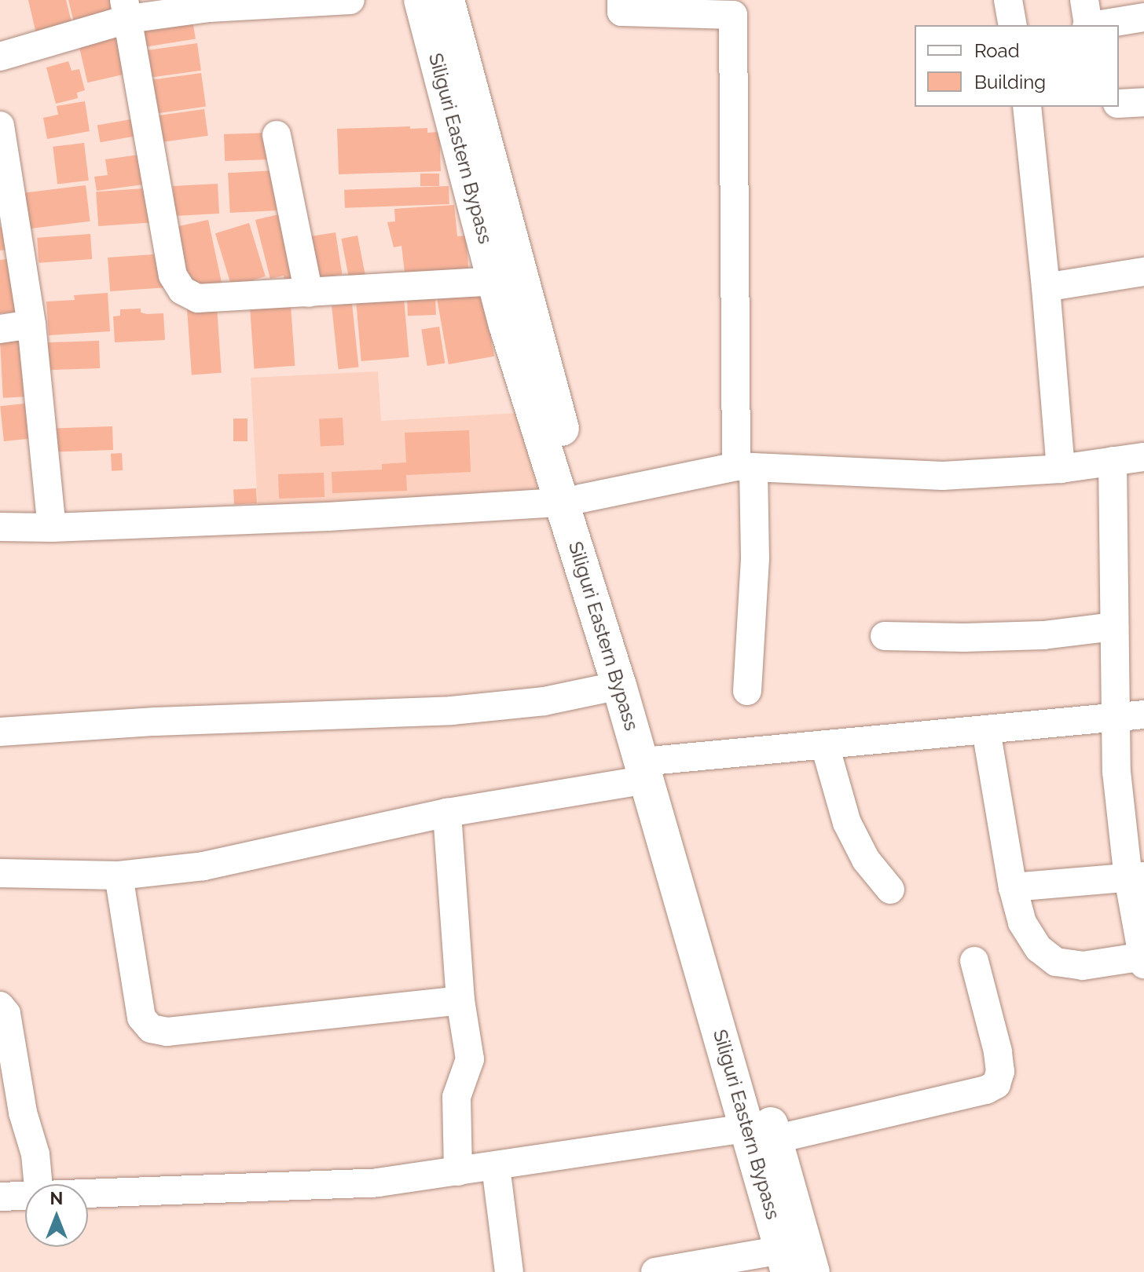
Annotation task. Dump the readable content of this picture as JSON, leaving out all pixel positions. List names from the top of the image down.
{
  "streets": {
    "main road": ["Siliguri Eastern Bypass"]
  },
  "legend": ["Road", "Building"],
  "north": "top"
}
